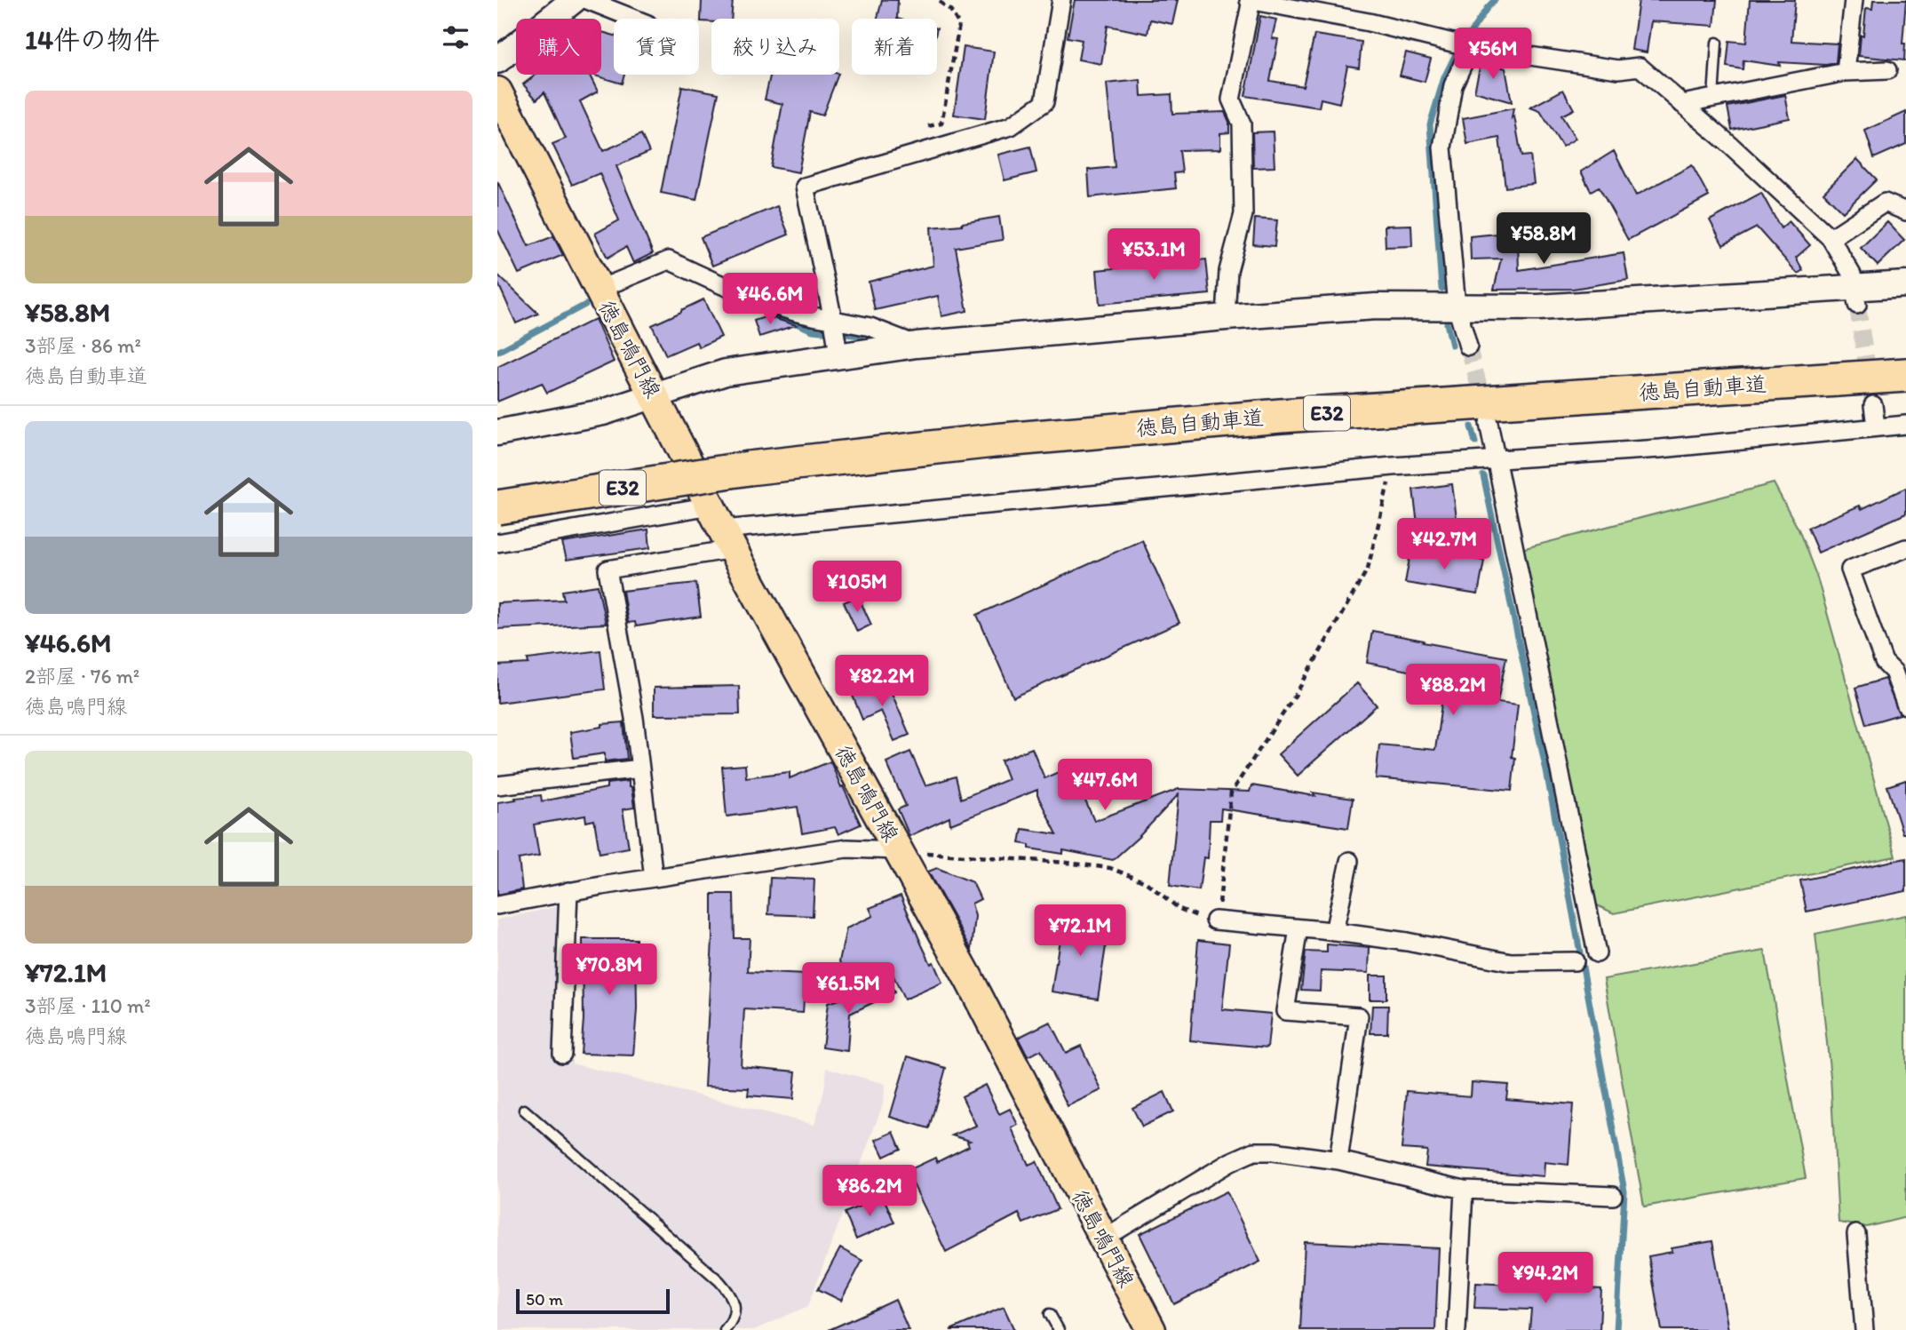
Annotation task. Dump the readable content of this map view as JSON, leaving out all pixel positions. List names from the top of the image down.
{
  "streets": {
    "highway": ["徳島自動車道", "E32"],
    "main road": ["徳島鳴門線"]
  },
  "scale_bar": "50 m",
  "page": {
    "heading": "14件の物件",
    "chip": [
      "購入",
      "賃貸",
      "絞り込み",
      "新着"
    ],
    "price": [
      "¥56M",
      "¥58.8M",
      "¥53.1M",
      "¥46.6M",
      "¥42.7M",
      "¥105M",
      "¥82.2M",
      "¥88.2M",
      "¥47.6M",
      "¥72.1M",
      "¥70.8M",
      "¥61.5M",
      "¥86.2M",
      "¥94.2M"
    ],
    "list": [
      {
        "name": "¥58.8M",
        "note": "3部屋 · 86 m² · 徳島自動車道"
      },
      {
        "name": "¥46.6M",
        "note": "2部屋 · 76 m² · 徳島鳴門線"
      },
      {
        "name": "¥72.1M",
        "note": "3部屋 · 110 m² · 徳島鳴門線"
      }
    ],
    "scale": "50 m"
  }
}
